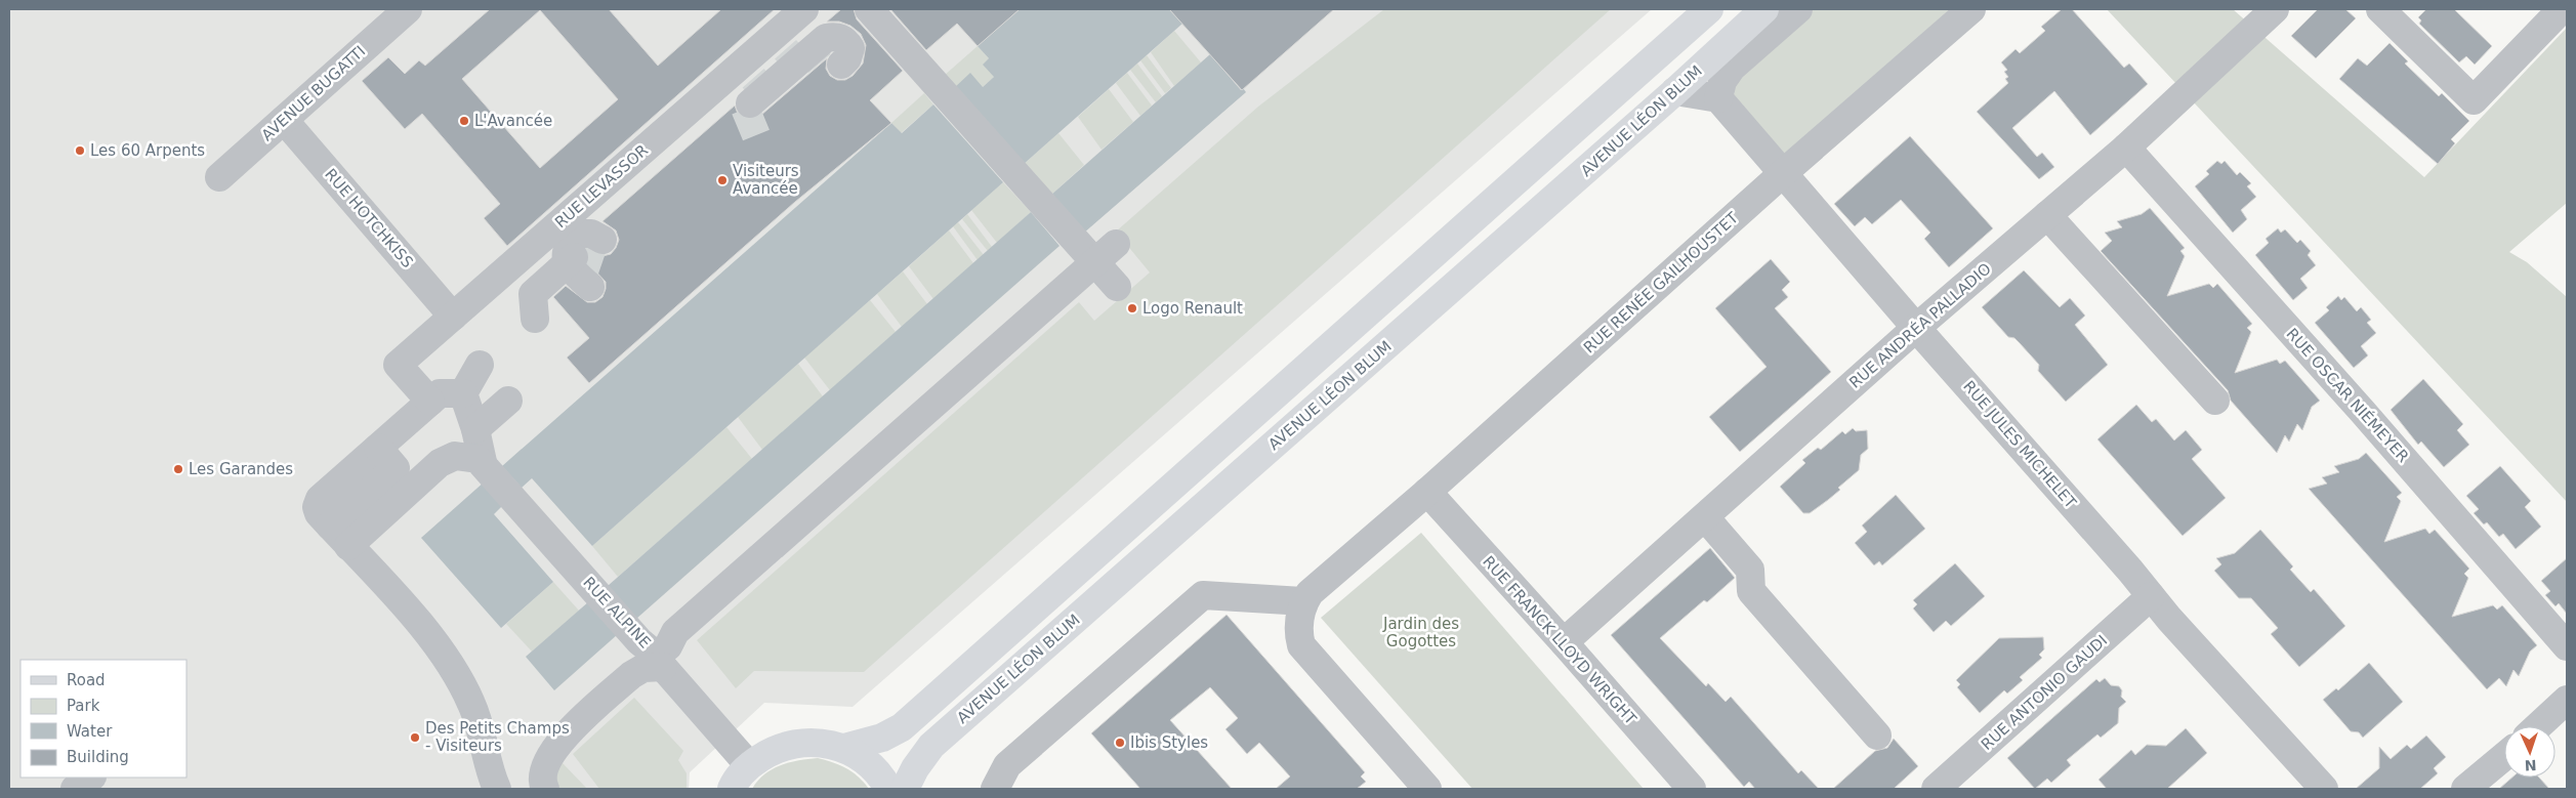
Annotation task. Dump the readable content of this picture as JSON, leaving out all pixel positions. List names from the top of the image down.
{
  "streets": {
    "main road": ["AVENUE LÉON BLUM"],
    "street": [
      "AVENUE BUGATTI",
      "RUE LEVASSOR",
      "RUE HOTCHKISS",
      "RUE RENÉE GAILHOUSTET",
      "RUE ANDRÉA PALLADIO",
      "RUE OSCAR NIÉMEYER",
      "RUE JULES MICHELET",
      "RUE ALPINE",
      "RUE FRANCK LLOYD WRIGHT",
      "RUE ANTONIO GAUDI"
    ]
  },
  "crossings": [
    ["AVENUE BUGATTI", "RUE HOTCHKISS"],
    ["RUE LEVASSOR", "RUE HOTCHKISS"],
    ["RUE RENÉE GAILHOUSTET", "RUE JULES MICHELET"],
    ["RUE RENÉE GAILHOUSTET", "RUE FRANCK LLOYD WRIGHT"],
    ["RUE ANDRÉA PALLADIO", "RUE OSCAR NIÉMEYER"],
    ["RUE ANDRÉA PALLADIO", "RUE JULES MICHELET"],
    ["RUE ANDRÉA PALLADIO", "RUE FRANCK LLOYD WRIGHT"],
    ["RUE JULES MICHELET", "RUE ANTONIO GAUDI"]
  ],
  "parks": ["Jardin des Gogottes"],
  "places": [
    "L'Avancée",
    "Les 60 Arpents",
    "Visiteurs Avancée",
    "Logo Renault",
    "Les Garandes",
    "Des Petits Champs - Visiteurs",
    "Ibis Styles"
  ],
  "legend": [
    "Road",
    "Park",
    "Water",
    "Building"
  ],
  "north": "bottom"
}
